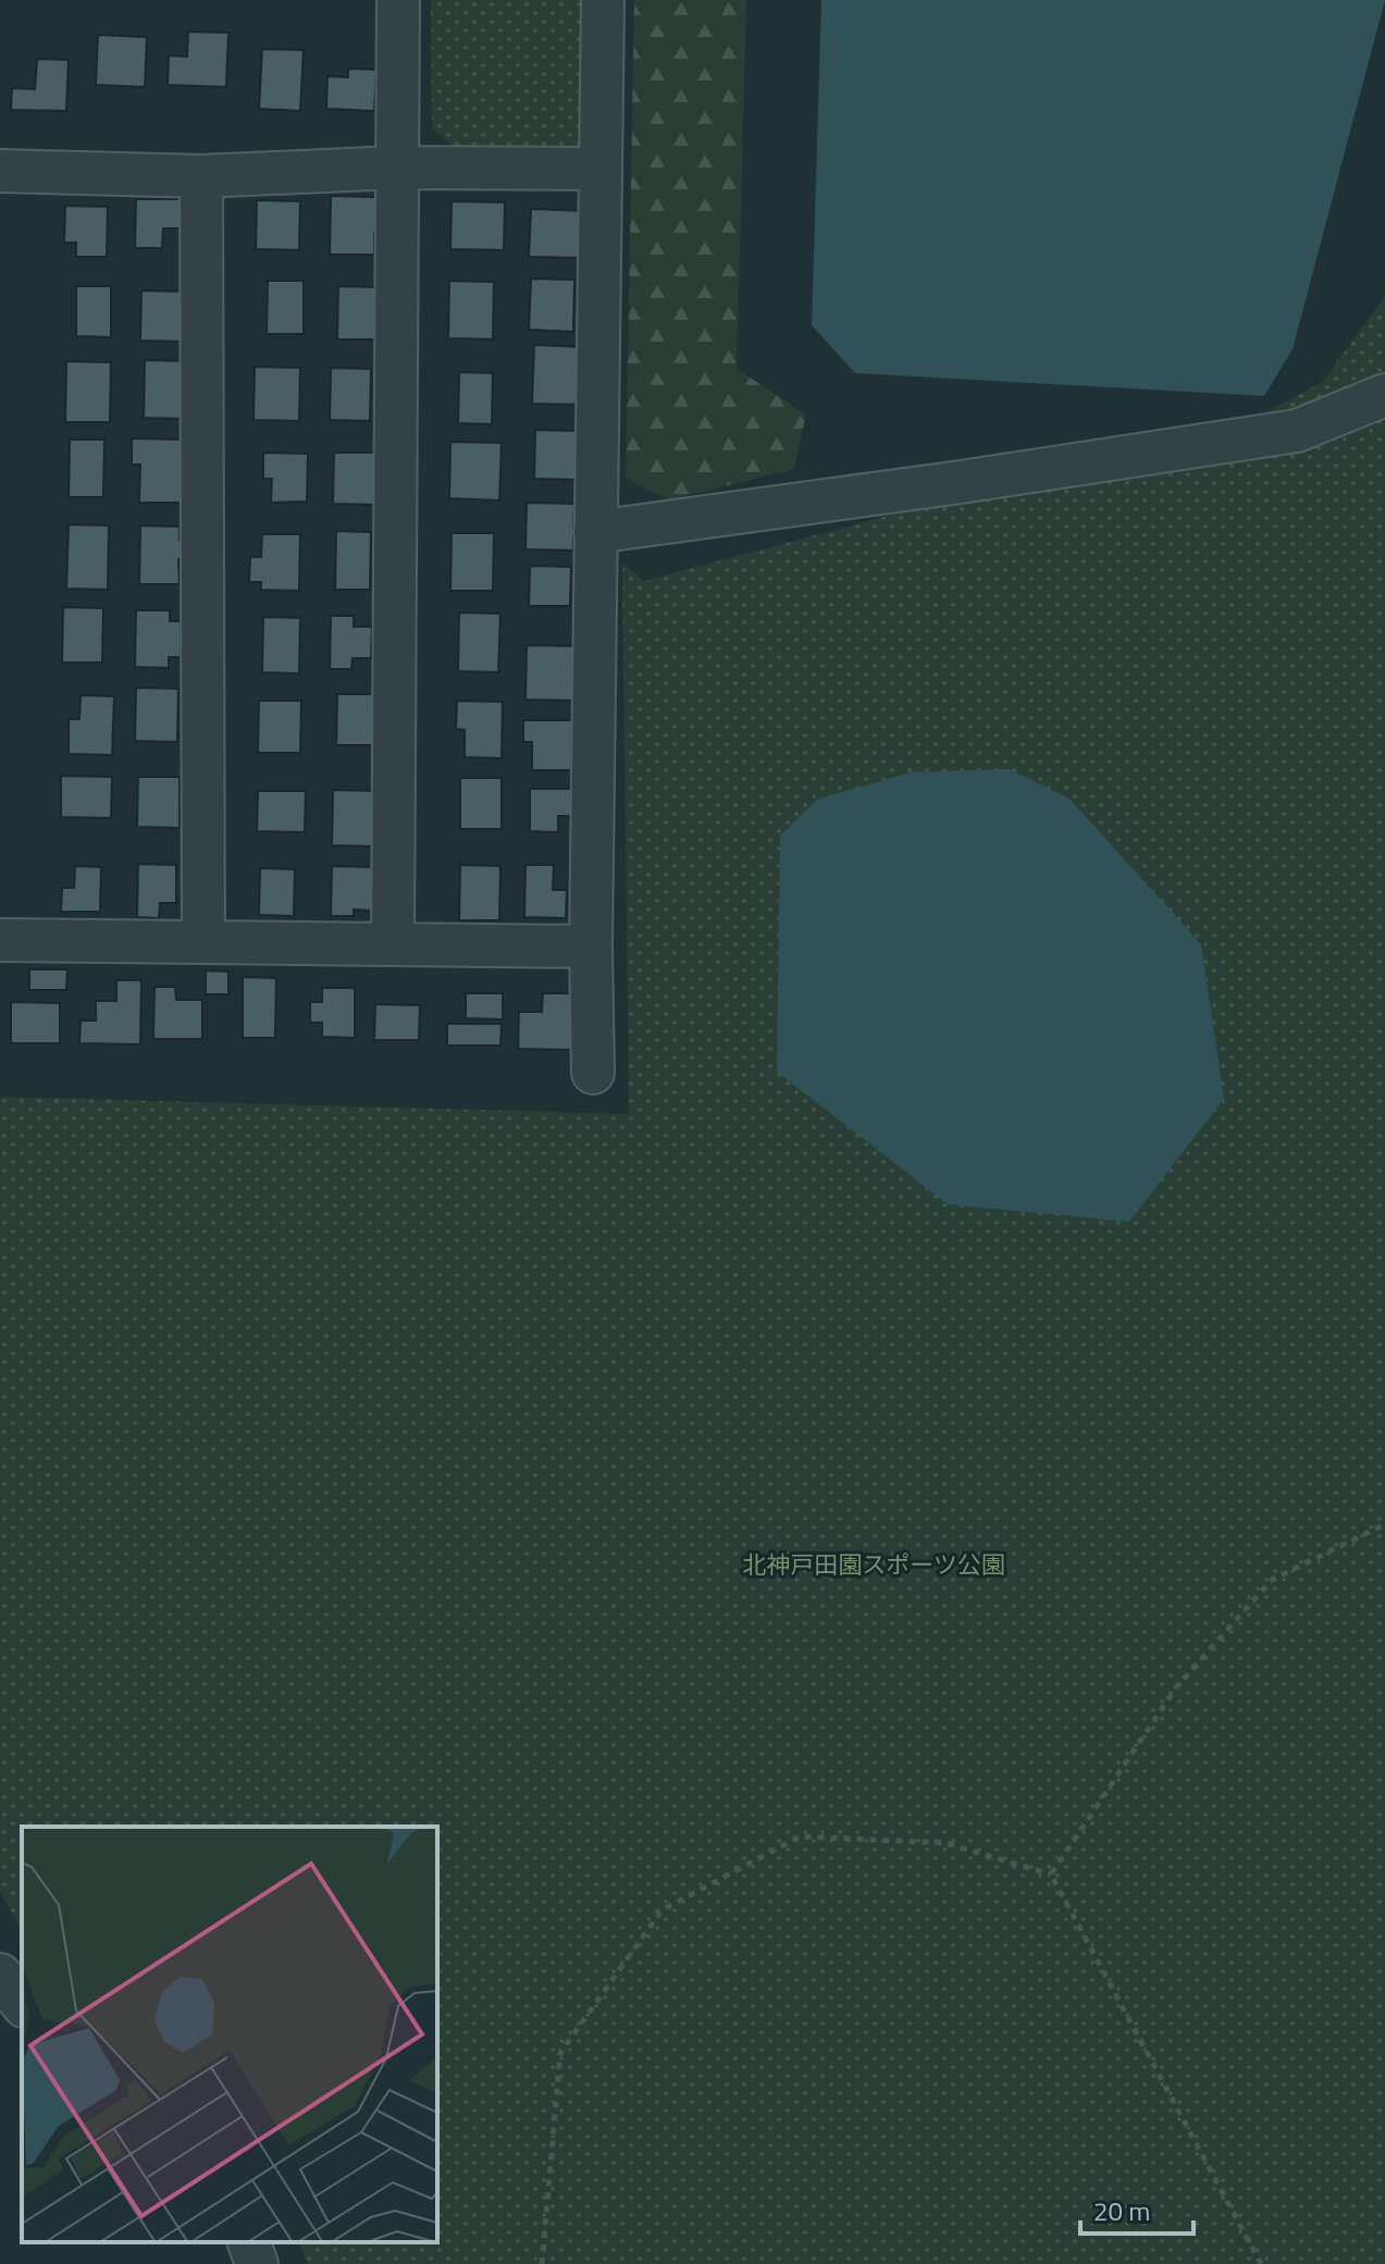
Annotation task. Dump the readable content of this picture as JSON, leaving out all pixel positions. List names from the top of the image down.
{
  "parks": ["北神戸田園スポーツ公園"],
  "scale_bar": "20 m"
}
